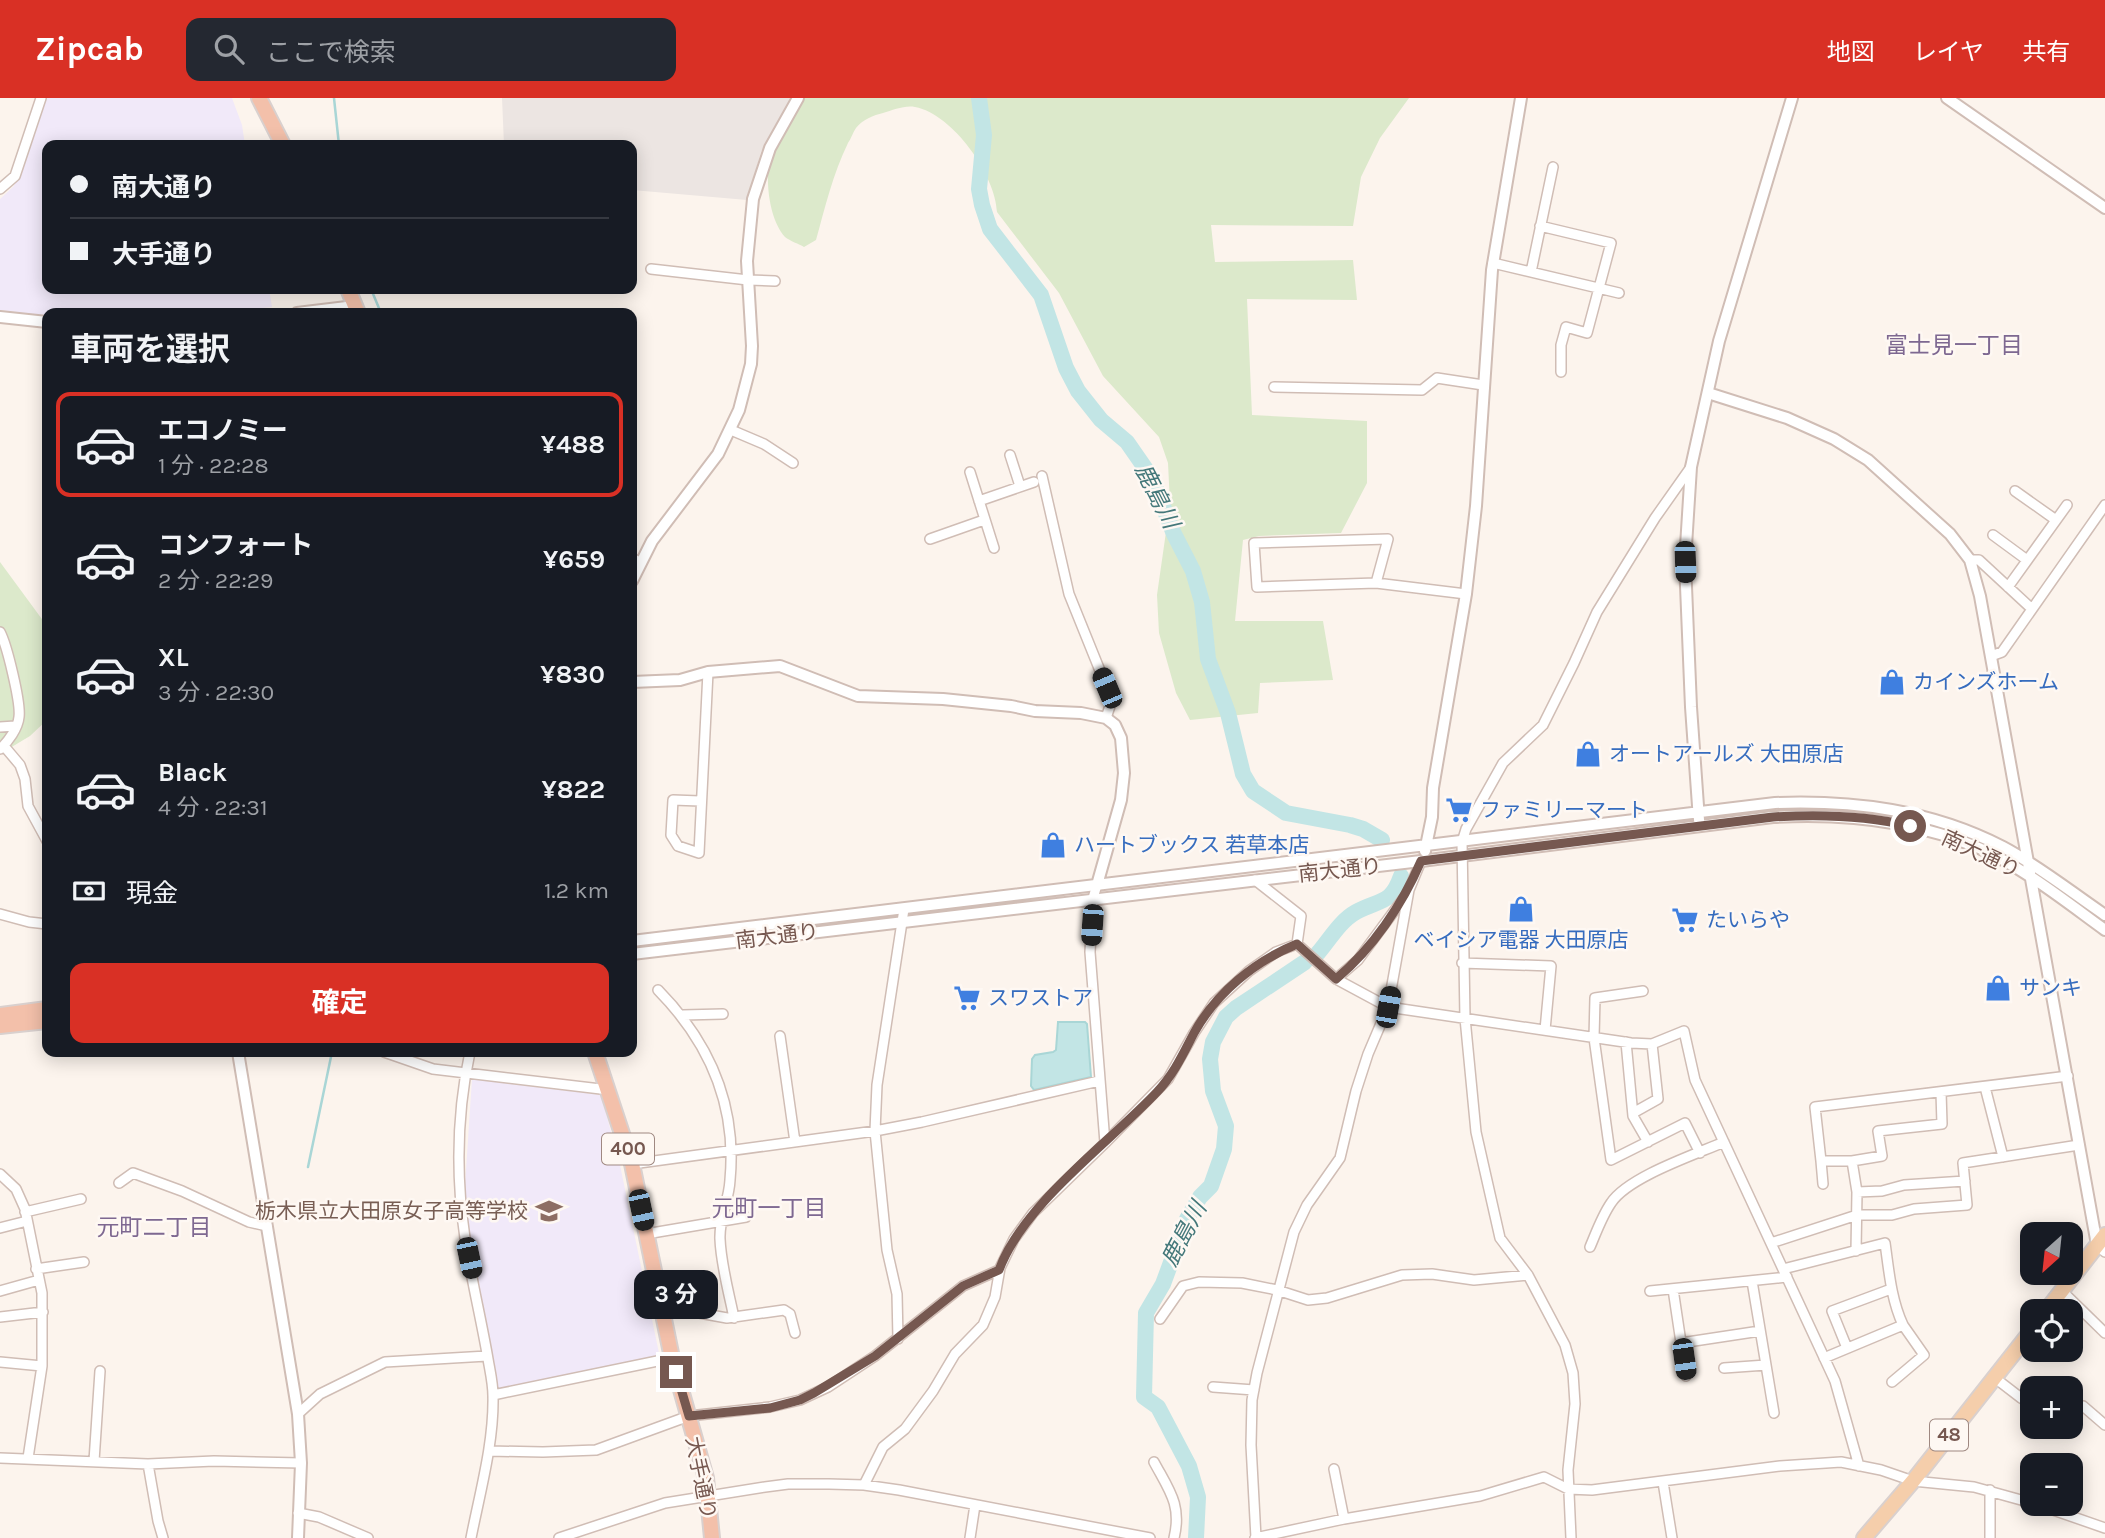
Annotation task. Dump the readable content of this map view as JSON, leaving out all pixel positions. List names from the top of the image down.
{
  "streets": {
    "highway": ["400", "大手通り"],
    "main road": ["48"],
    "street": ["南大通り"]
  },
  "districts": ["富士見一丁目", "元町一丁目", "元町二丁目"],
  "water": ["鹿島川"],
  "places": {
    "shop": [
      "カインズホーム",
      "オートアールズ 大田原店",
      "ハートブックス 若草本店",
      "ベイシア電器 大田原店",
      "サンキ"
    ],
    "supermarket": ["ファミリーマート", "たいらや", "スワストア"],
    "school or university": ["栃木県立大田原女子高等学校"]
  },
  "north": "bottom left",
  "page": {
    "header": "Zipcab",
    "search": "ここで検索",
    "nav": ["地図", "レイヤ", "共有"],
    "banner": ["南大通り", "大手通り"],
    "heading": "車両を選択",
    "list": [
      {
        "name": "エコノミー",
        "note": "1 分 · 22:28",
        "value": "¥488"
      },
      {
        "name": "コンフォート",
        "note": "2 分 · 22:29",
        "value": "¥659"
      },
      {
        "name": "XL",
        "note": "3 分 · 22:30",
        "value": "¥830"
      },
      {
        "name": "Black",
        "note": "4 分 · 22:31",
        "value": "¥822"
      }
    ],
    "pay": ["現金", "1.2 km"],
    "buttons": "確定",
    "map_buttons": ["+", "−"],
    "bubble": "3 分"
  }
}
